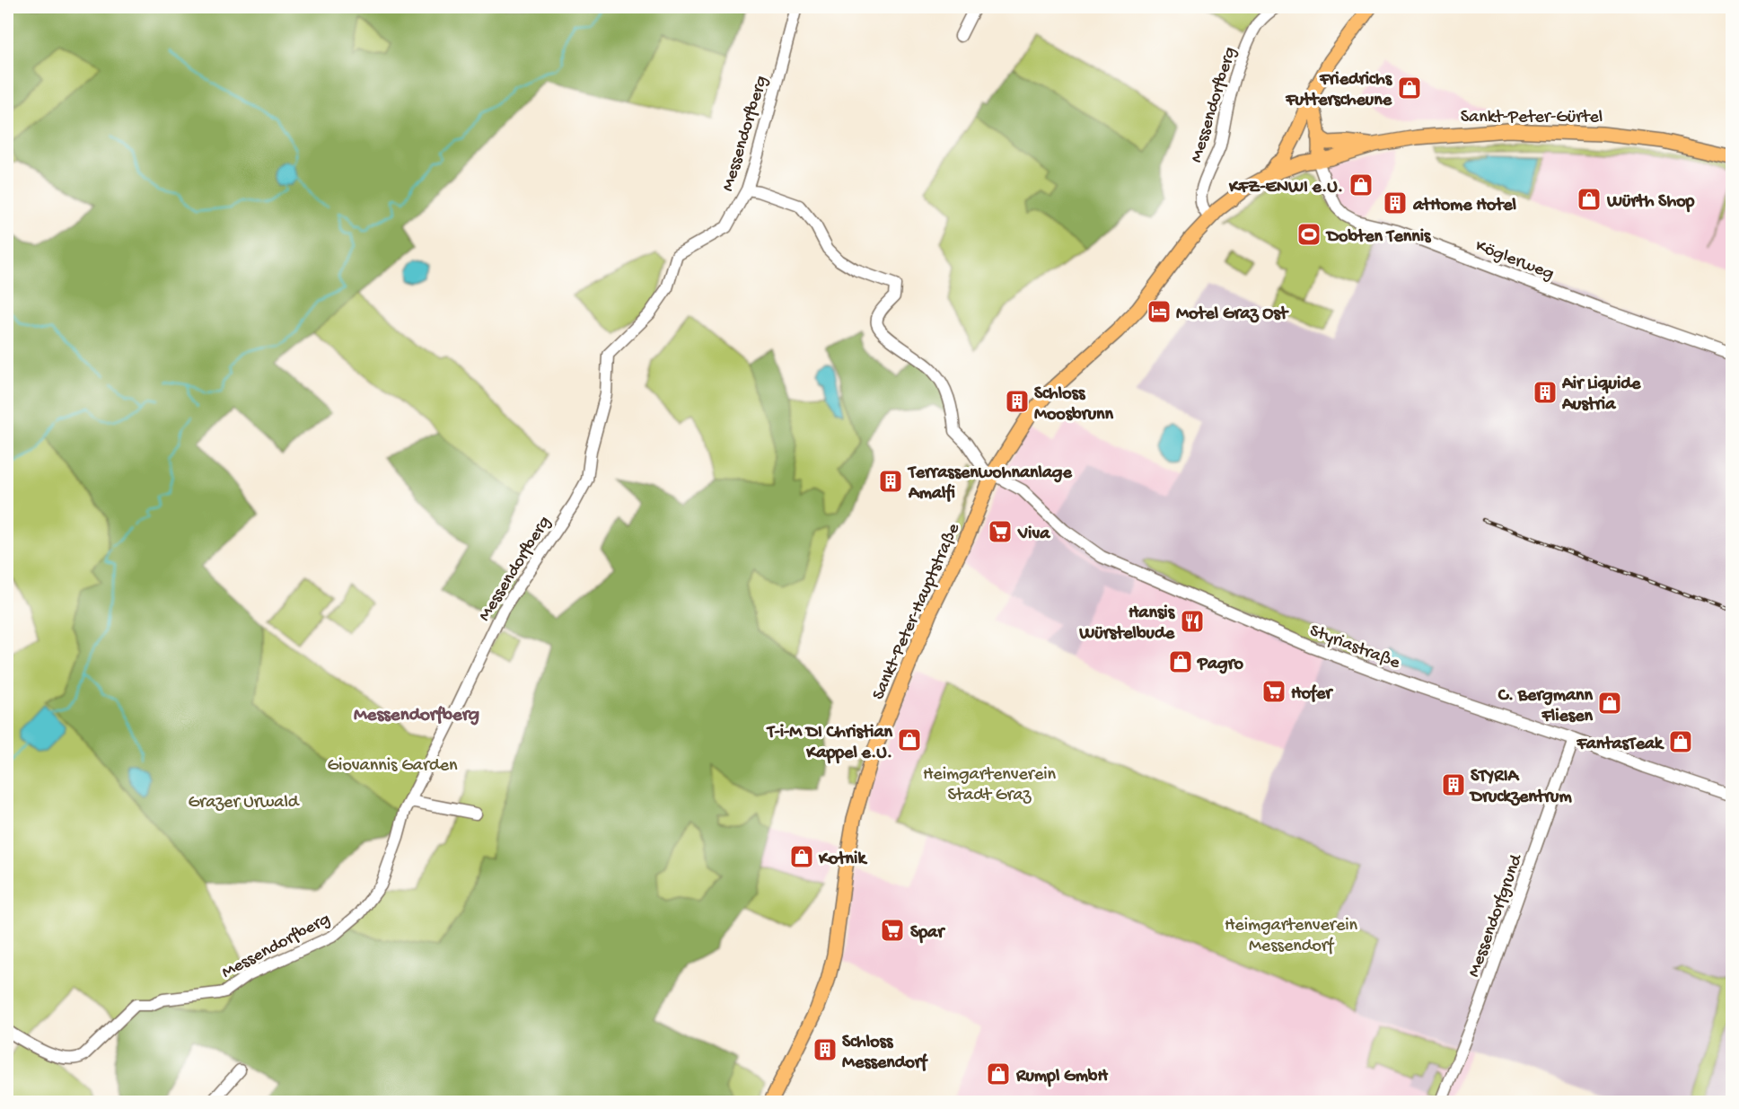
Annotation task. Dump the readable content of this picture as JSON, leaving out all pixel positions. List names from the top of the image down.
{
  "streets": {
    "main road": ["Sankt-Peter-Gürtel", "Sankt-Peter-Hauptstraße"],
    "street": [
      "Messendorfberg",
      "Köglerweg",
      "Styriastraße",
      "Messendorfgrund"
    ]
  },
  "crossings": [
    ["Messendorfberg", "Sankt-Peter-Hauptstraße"],
    ["Messendorfberg", "Styriastraße"],
    ["Sankt-Peter-Gürtel", "Köglerweg"],
    ["Sankt-Peter-Gürtel", "Sankt-Peter-Hauptstraße"],
    ["Sankt-Peter-Hauptstraße", "Styriastraße"],
    ["Styriastraße", "Messendorfgrund"]
  ],
  "districts": ["Messendorfberg"],
  "parks": [
    "Giovannis Garden",
    "Heimgartenverein Stadt Graz",
    "Grazer Urwald",
    "Heimgartenverein Messendorf"
  ],
  "places": {
    "shop": [
      "Friedrichs Futterscheune",
      "KFZ-ENWI e.U.",
      "Würth Shop",
      "Pagro",
      "C. Bergmann Fliesen",
      "T-i-M DI Christian Kappel e.U.",
      "FantasTeak",
      "Kotnik",
      "Rumpl GmbH"
    ],
    "building": [
      "atHome Hotel",
      "Air Liquide Austria",
      "Schloss Moosbrunn",
      "Terrassenwohnanlage Amalfi",
      "STYRIA Druckzentrum",
      "Schloss Messendorf"
    ],
    "sports": ["Dobten Tennis"],
    "hotel": ["Motel Graz Ost"],
    "supermarket": ["Viva", "Hofer", "Spar"],
    "restaurant": ["Hansis Würstelbude"]
  }
}
